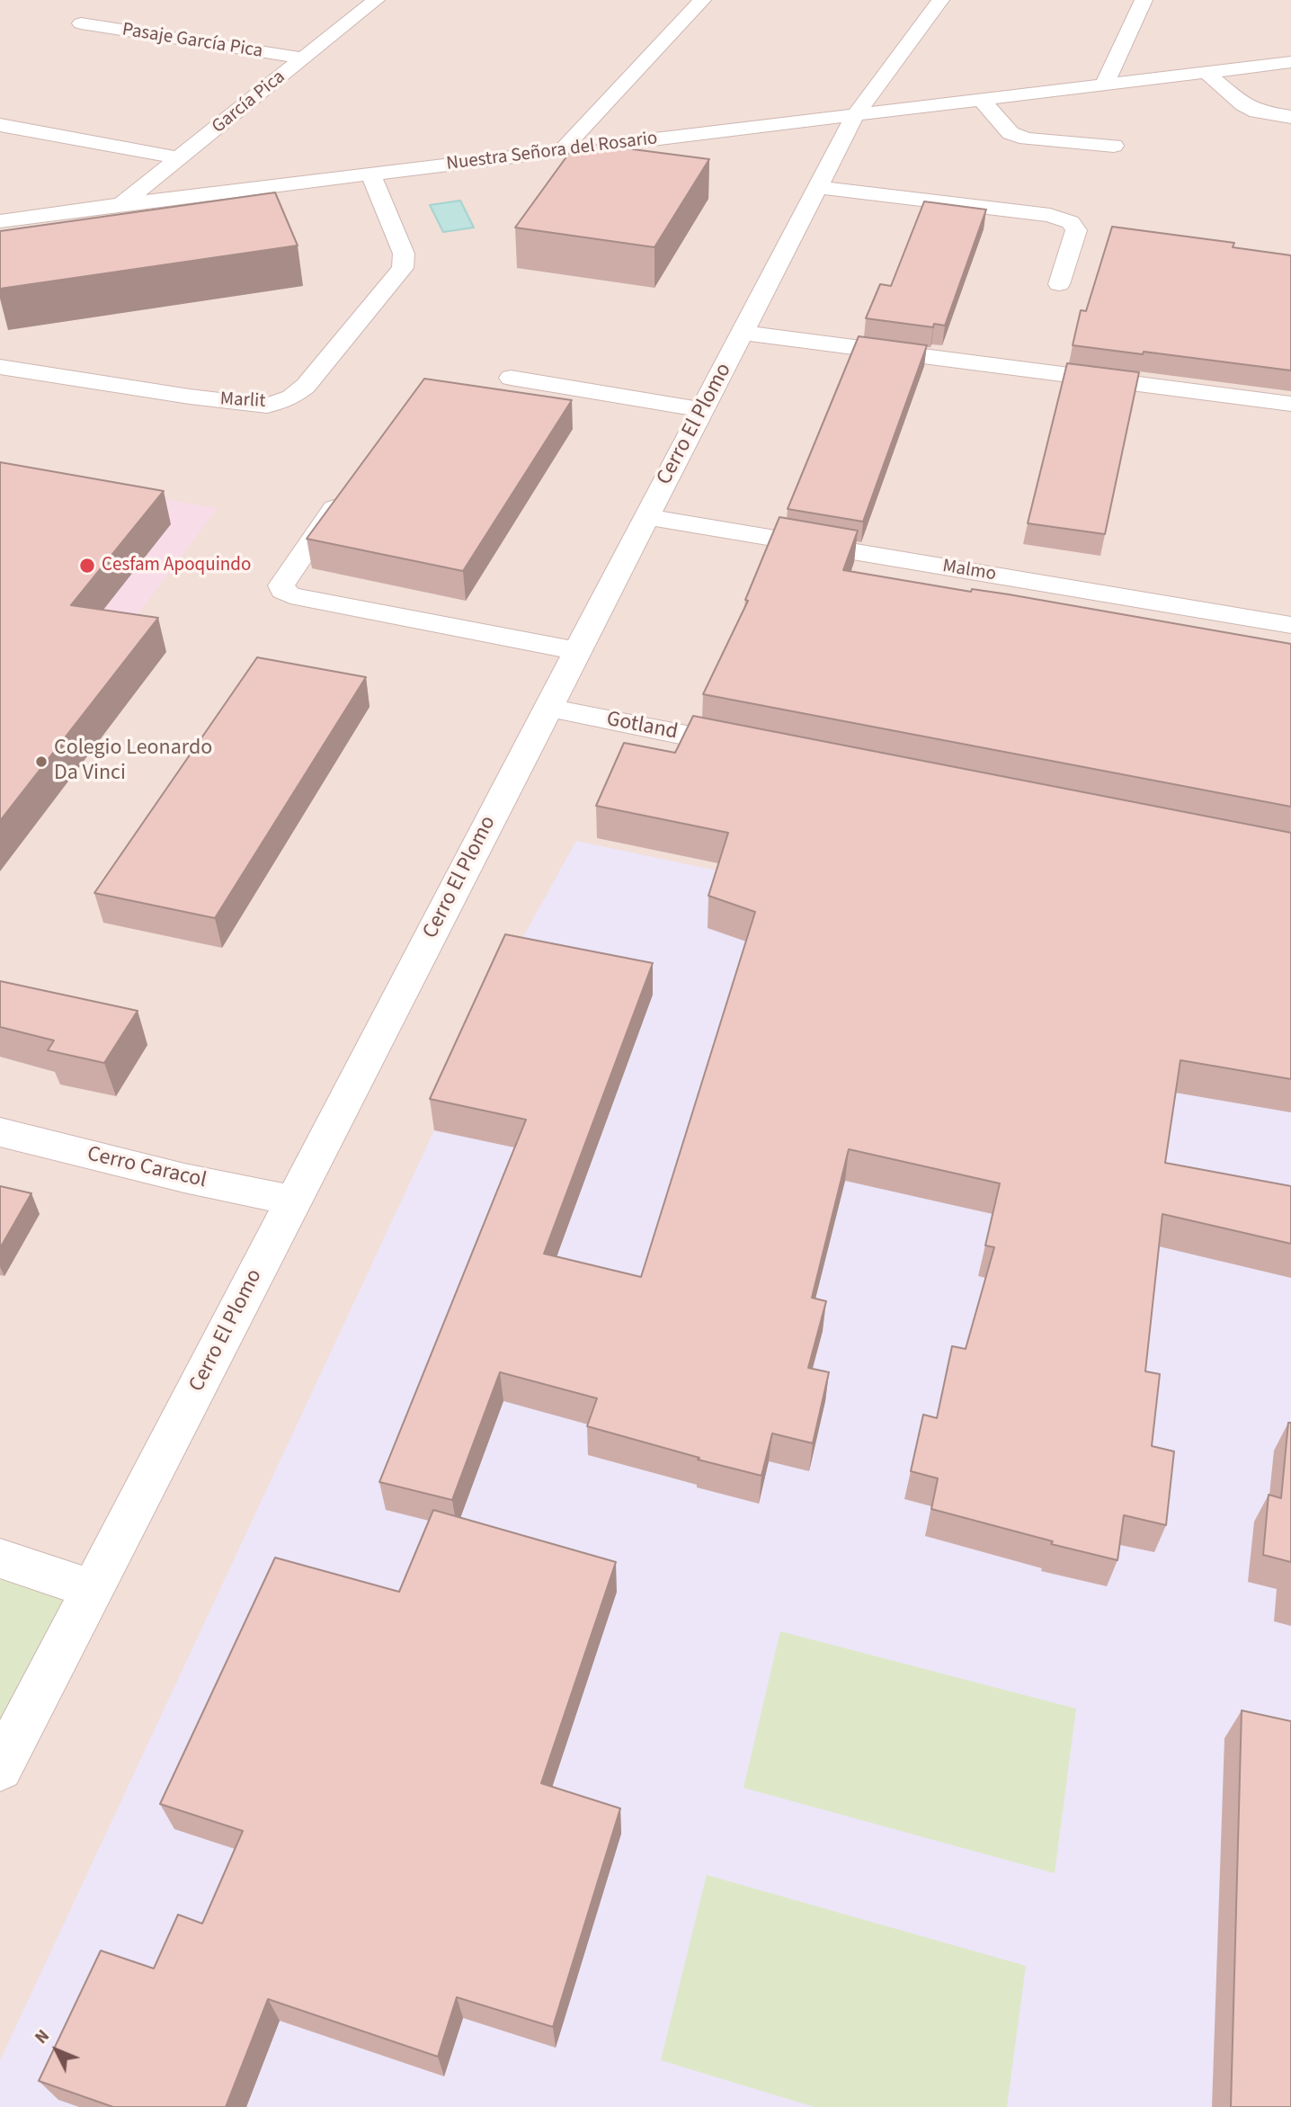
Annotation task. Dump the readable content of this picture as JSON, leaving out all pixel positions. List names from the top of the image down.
{
  "streets": {
    "street": [
      "Pasaje García Pica",
      "García Pica",
      "Nuestra Señora del Rosario",
      "Marlit",
      "Cerro El Plomo",
      "Malmo",
      "Gotland",
      "Cerro Caracol"
    ]
  },
  "crossings": [
    ["Pasaje García Pica", "García Pica"],
    ["García Pica", "Nuestra Señora del Rosario"],
    ["Nuestra Señora del Rosario", "Marlit"],
    ["Nuestra Señora del Rosario", "Cerro El Plomo"],
    ["Cerro El Plomo", "Malmo"],
    ["Cerro El Plomo", "Gotland"],
    ["Cerro El Plomo", "Cerro Caracol"]
  ],
  "places": ["Cesfam Apoquindo", "Colegio Leonardo Da Vinci"],
  "north": "top left"
}
